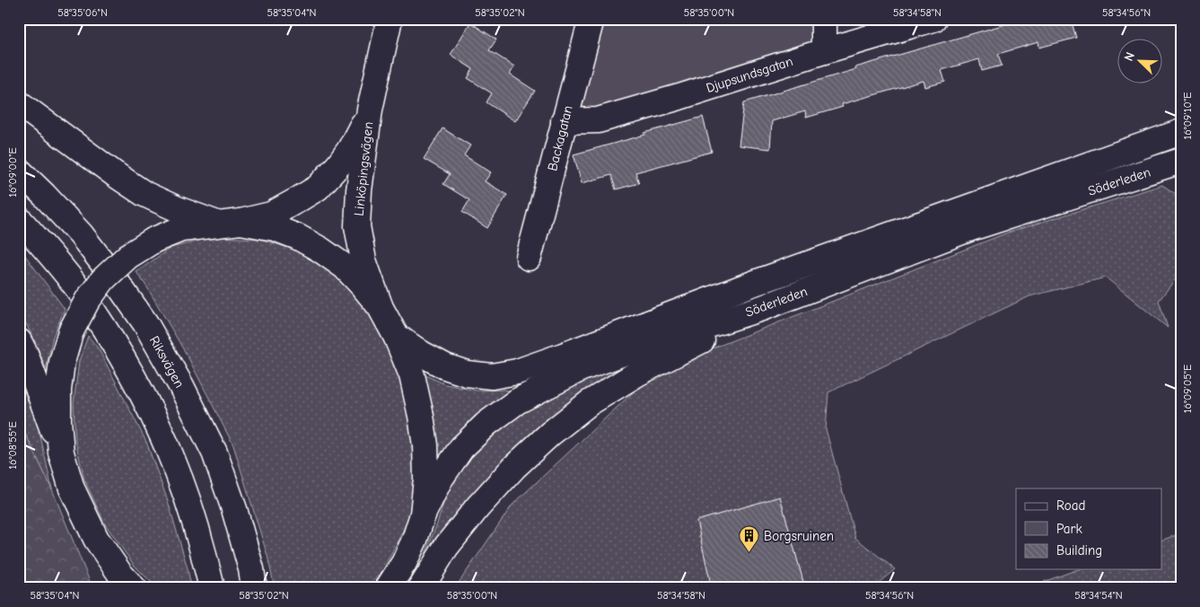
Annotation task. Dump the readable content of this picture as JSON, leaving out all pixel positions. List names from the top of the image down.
{
  "streets": {
    "main road": [
      "Djupsundsgatan",
      "Backagatan",
      "Linköpingsvägen",
      "Söderleden",
      "Riksvägen"
    ]
  },
  "crossings": [
    ["Djupsundsgatan", "Backagatan"]
  ],
  "places": {
    "building": ["Borgsruinen"]
  },
  "legend": ["Road", "Park", "Building"],
  "north": "top left",
  "coordinates": [
    "58°35'06\"N",
    "58°35'04\"N",
    "58°35'02\"N",
    "58°35'00\"N",
    "58°34'58\"N",
    "58°34'56\"N",
    "16°09'10\"E",
    "16°09'00\"E",
    "16°09'05\"E",
    "16°08'55\"E",
    "58°34'54\"N"
  ]
}
